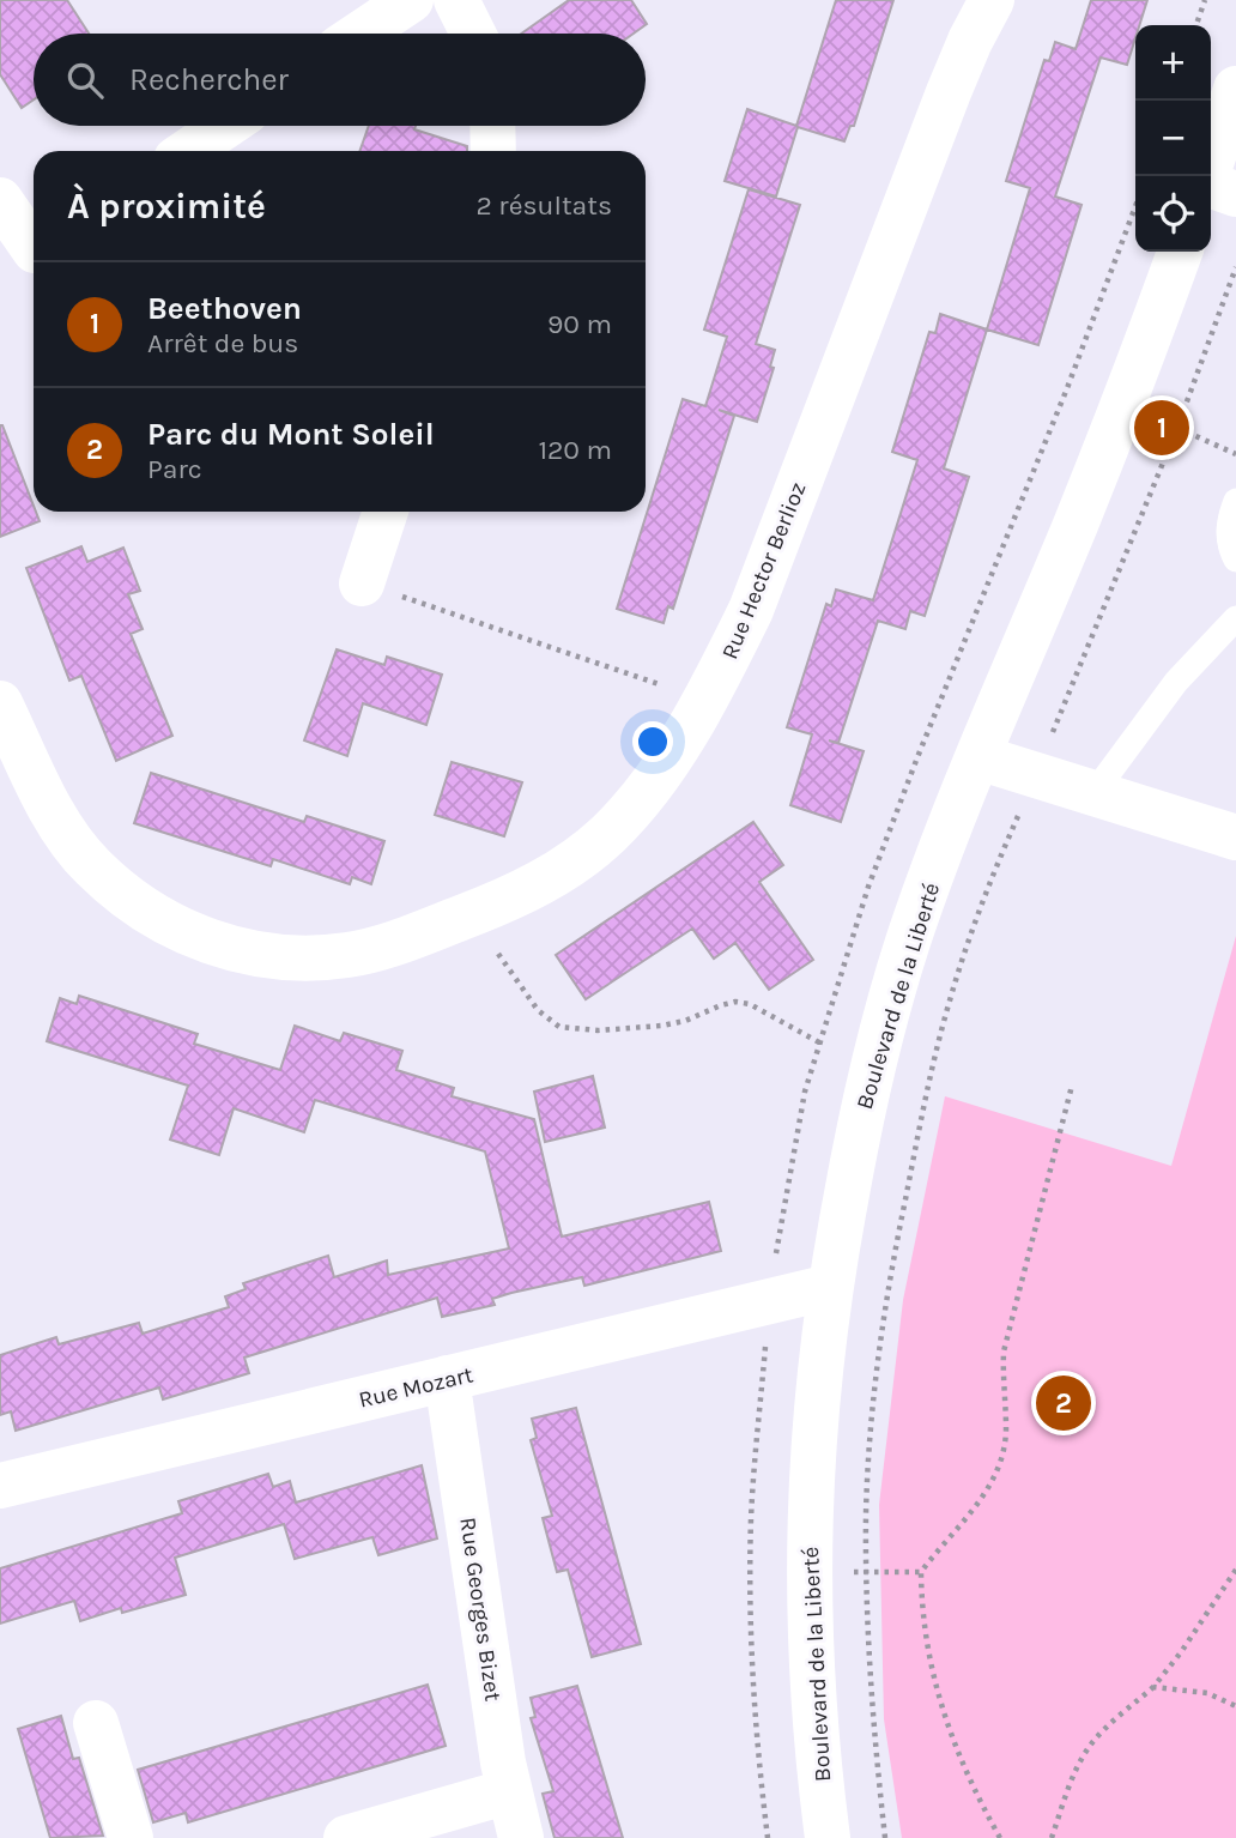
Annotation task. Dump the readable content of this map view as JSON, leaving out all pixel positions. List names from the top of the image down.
{
  "streets": {
    "street": [
      "Rue Hector Berlioz",
      "Boulevard de la Liberté",
      "Rue Mozart",
      "Rue Georges Bizet"
    ]
  },
  "crossings": [
    ["Boulevard de la Liberté", "Rue Mozart"],
    ["Rue Mozart", "Rue Georges Bizet"]
  ],
  "page": {
    "map_buttons": ["+", "−"],
    "search": "Rechercher",
    "heading": ["À proximité", "2 résultats"],
    "list": [
      {
        "mark": "1",
        "name": "Beethoven",
        "note": "Arrêt de bus",
        "value": "90 m"
      },
      {
        "mark": "2",
        "name": "Parc du Mont Soleil",
        "note": "Parc",
        "value": "120 m"
      }
    ],
    "pins": ["1", "2"]
  }
}
